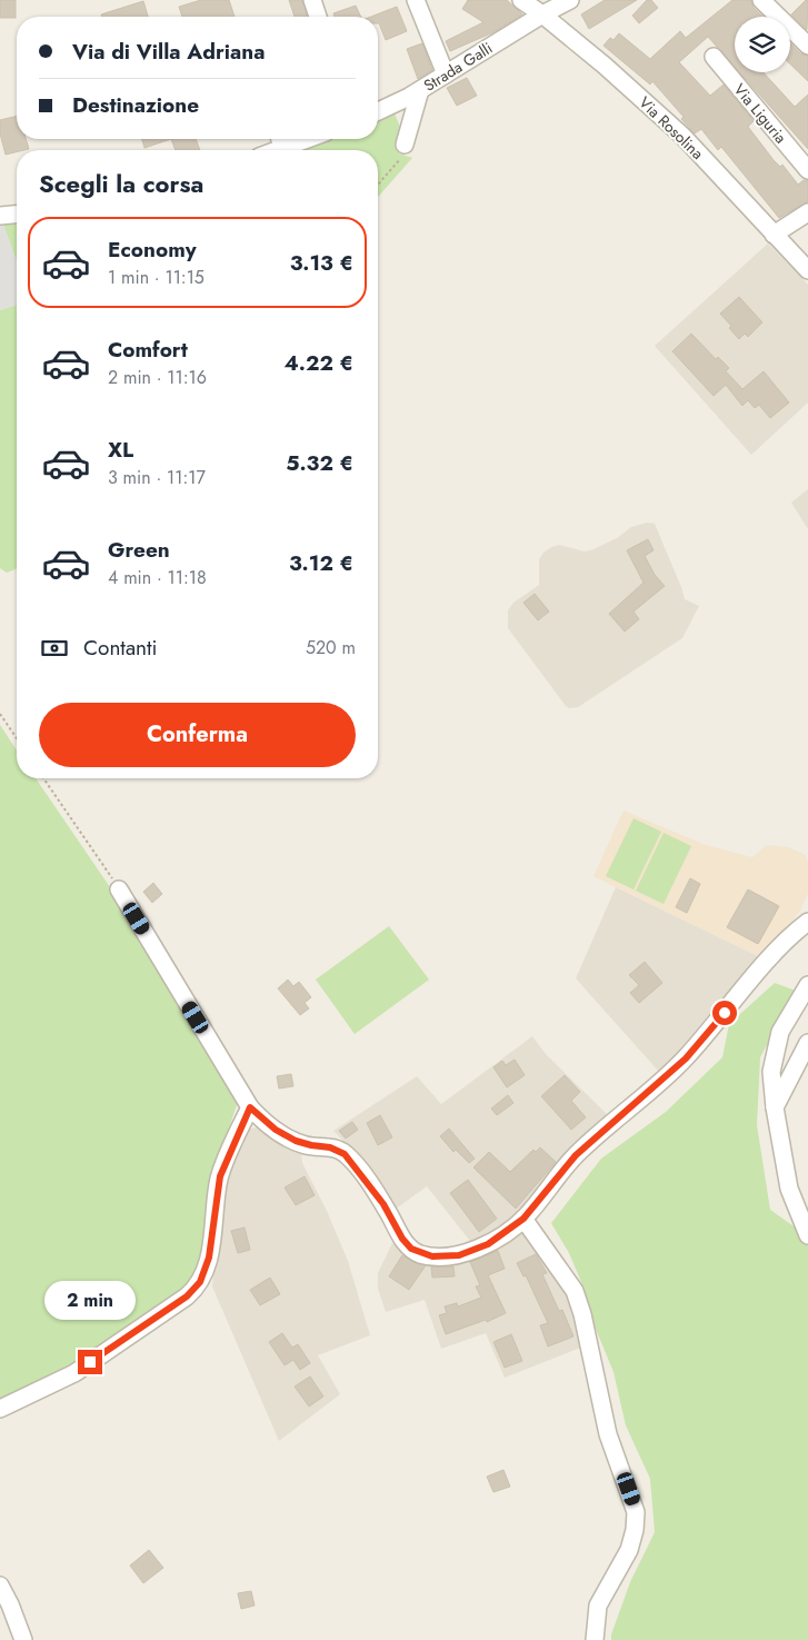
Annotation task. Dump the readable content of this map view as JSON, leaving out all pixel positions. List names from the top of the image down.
{
  "streets": {
    "street": ["Strada Galli", "Via Liguria", "Via Rosolina"]
  },
  "crossings": [
    ["Strada Galli", "Via Rosolina"]
  ],
  "page": {
    "banner": ["Via di Villa Adriana", "Destinazione"],
    "heading": "Scegli la corsa",
    "list": [
      {
        "name": "Economy",
        "note": "1 min · 11:15",
        "value": "3.13 €"
      },
      {
        "name": "Comfort",
        "note": "2 min · 11:16",
        "value": "4.22 €"
      },
      {
        "name": "XL",
        "note": "3 min · 11:17",
        "value": "5.32 €"
      },
      {
        "name": "Green",
        "note": "4 min · 11:18",
        "value": "3.12 €"
      }
    ],
    "pay": ["Contanti", "520 m"],
    "buttons": "Conferma",
    "bubble": "2 min"
  }
}
